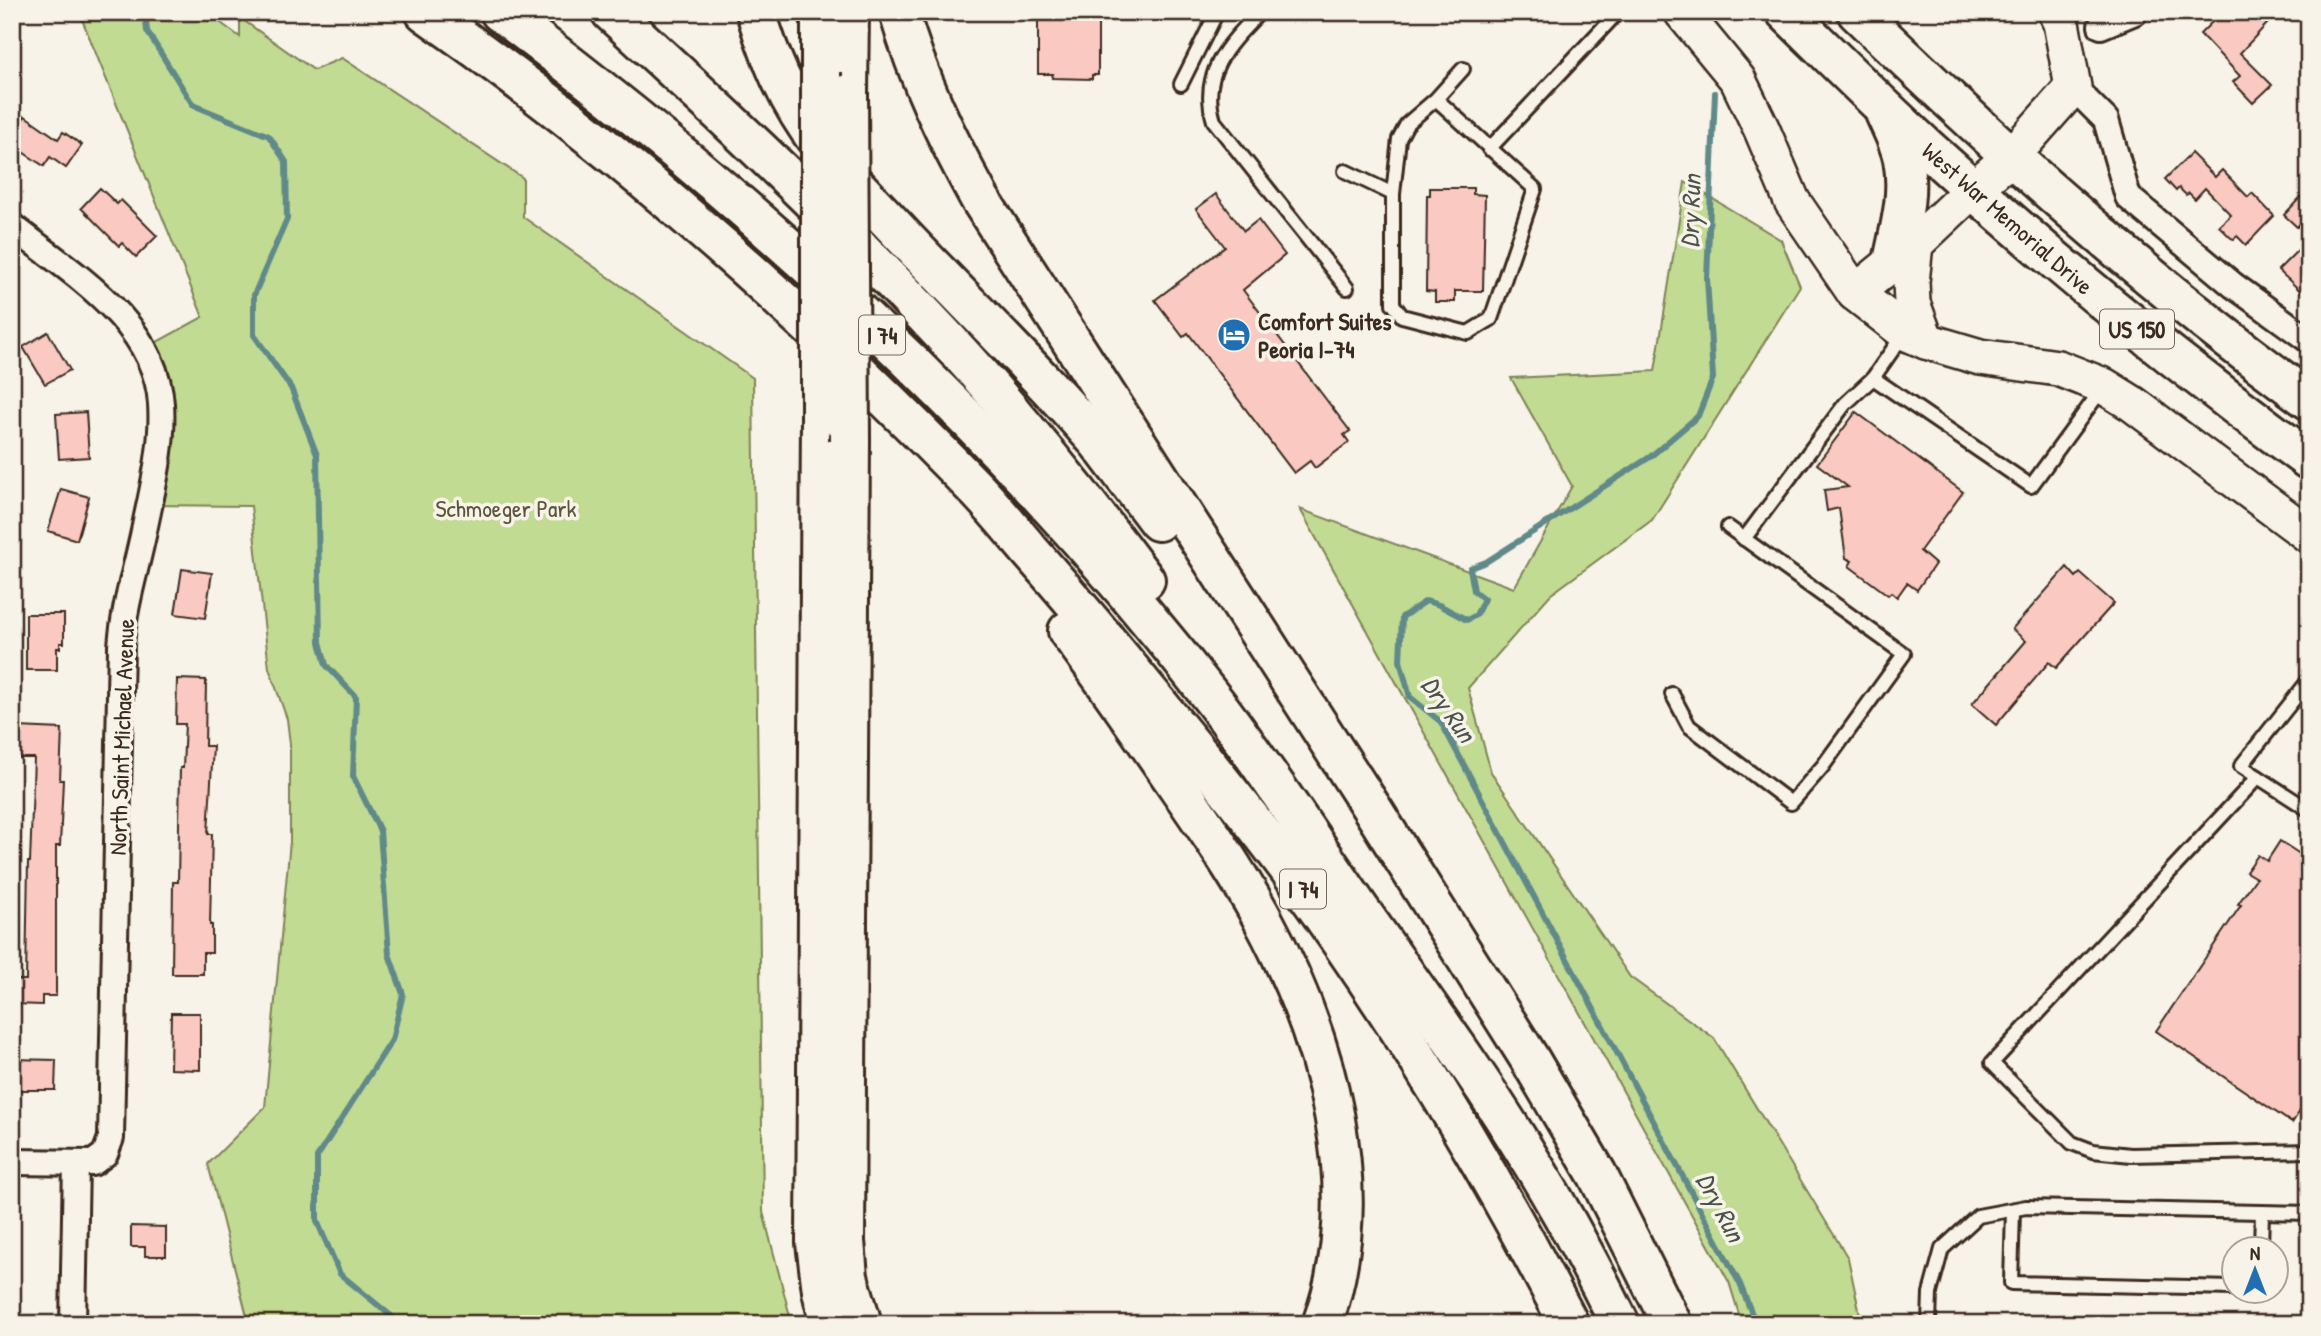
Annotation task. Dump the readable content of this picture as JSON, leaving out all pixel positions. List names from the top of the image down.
{
  "streets": {
    "highway": ["West War Memorial Drive", "US 150", "I 74"],
    "street": ["North Saint Michael Avenue"]
  },
  "water": ["Dry Run"],
  "parks": ["Schmoeger Park"],
  "places": {
    "hotel": ["Comfort Suites Peoria I-74"]
  },
  "north": "top"
}
